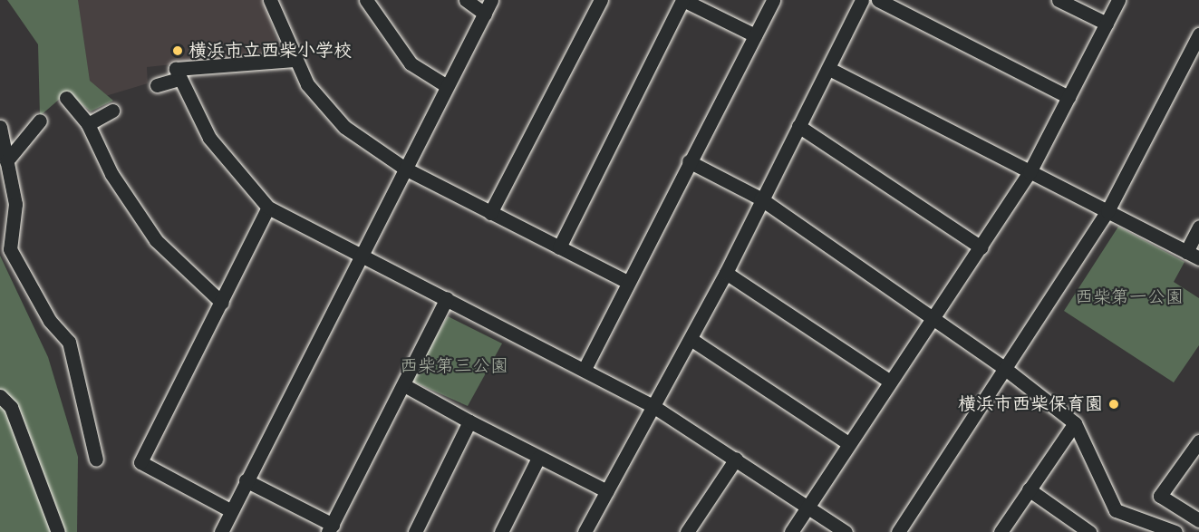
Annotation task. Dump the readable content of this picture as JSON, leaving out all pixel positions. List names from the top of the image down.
{
  "parks": ["西柴第一公園", "西柴第三公園"],
  "places": ["横浜市立西柴小学校", "横浜市西柴保育園"]
}
